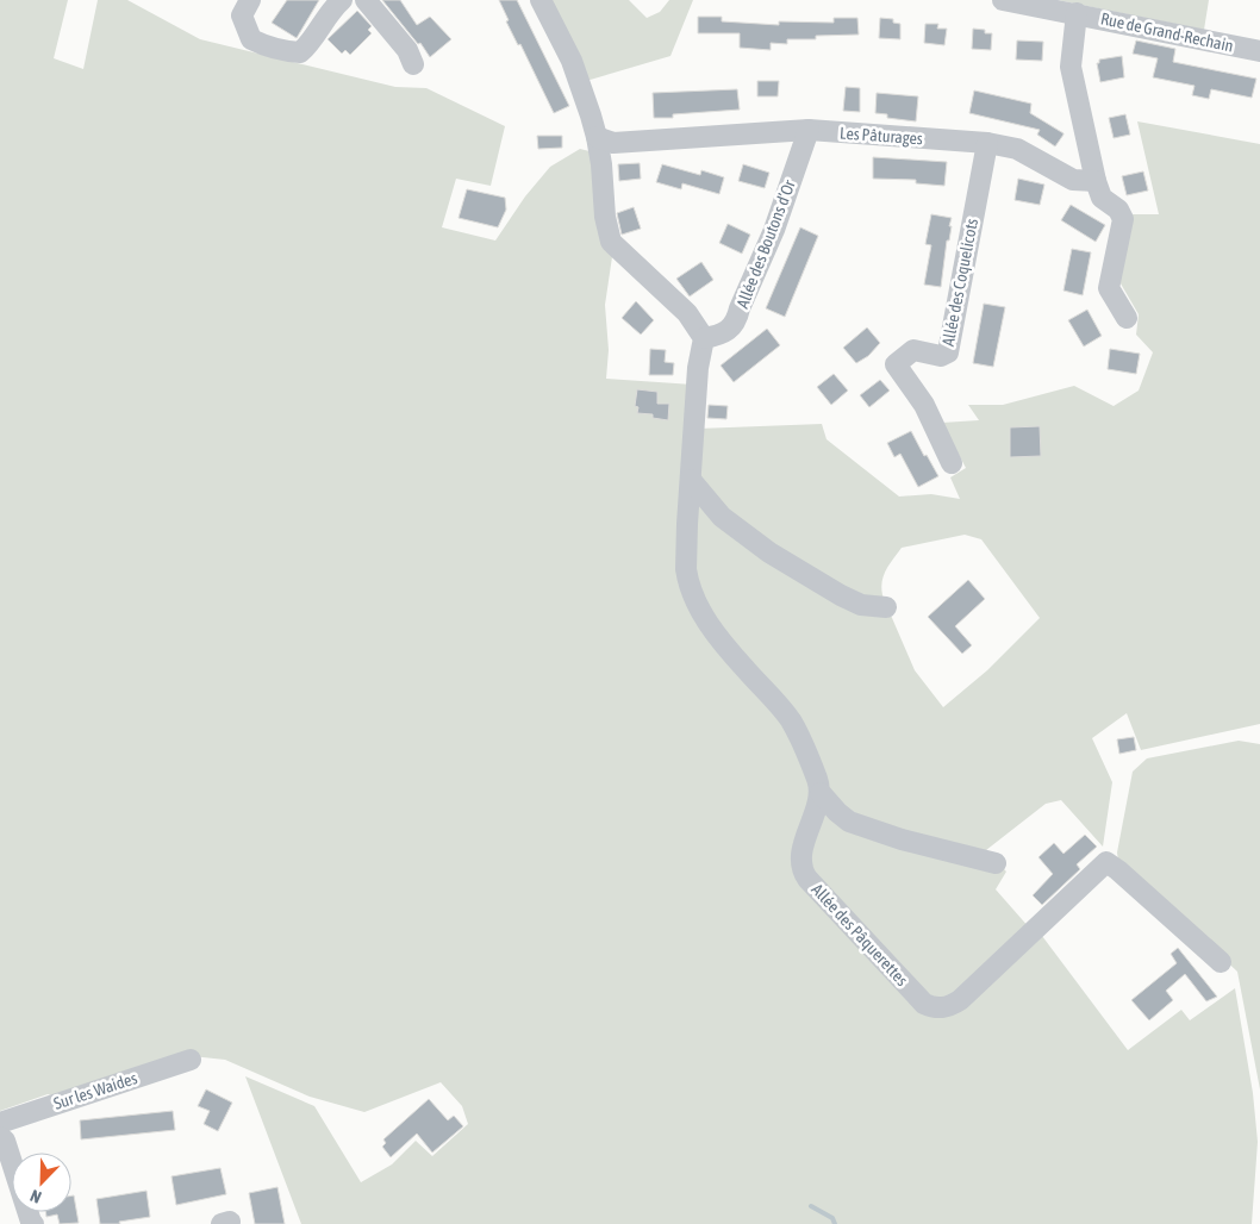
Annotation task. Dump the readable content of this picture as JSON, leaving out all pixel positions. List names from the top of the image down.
{
  "streets": {
    "street": [
      "Rue de Grand-Rechain",
      "Les Pâturages",
      "Allée des Boutons d’Or",
      "Allée des Coquelicots",
      "Allée des Pâquerettes",
      "Sur les Waides"
    ]
  },
  "crossings": [
    ["Les Pâturages", "Allée des Boutons d’Or"],
    ["Les Pâturages", "Allée des Coquelicots"]
  ],
  "north": "bottom left"
}
